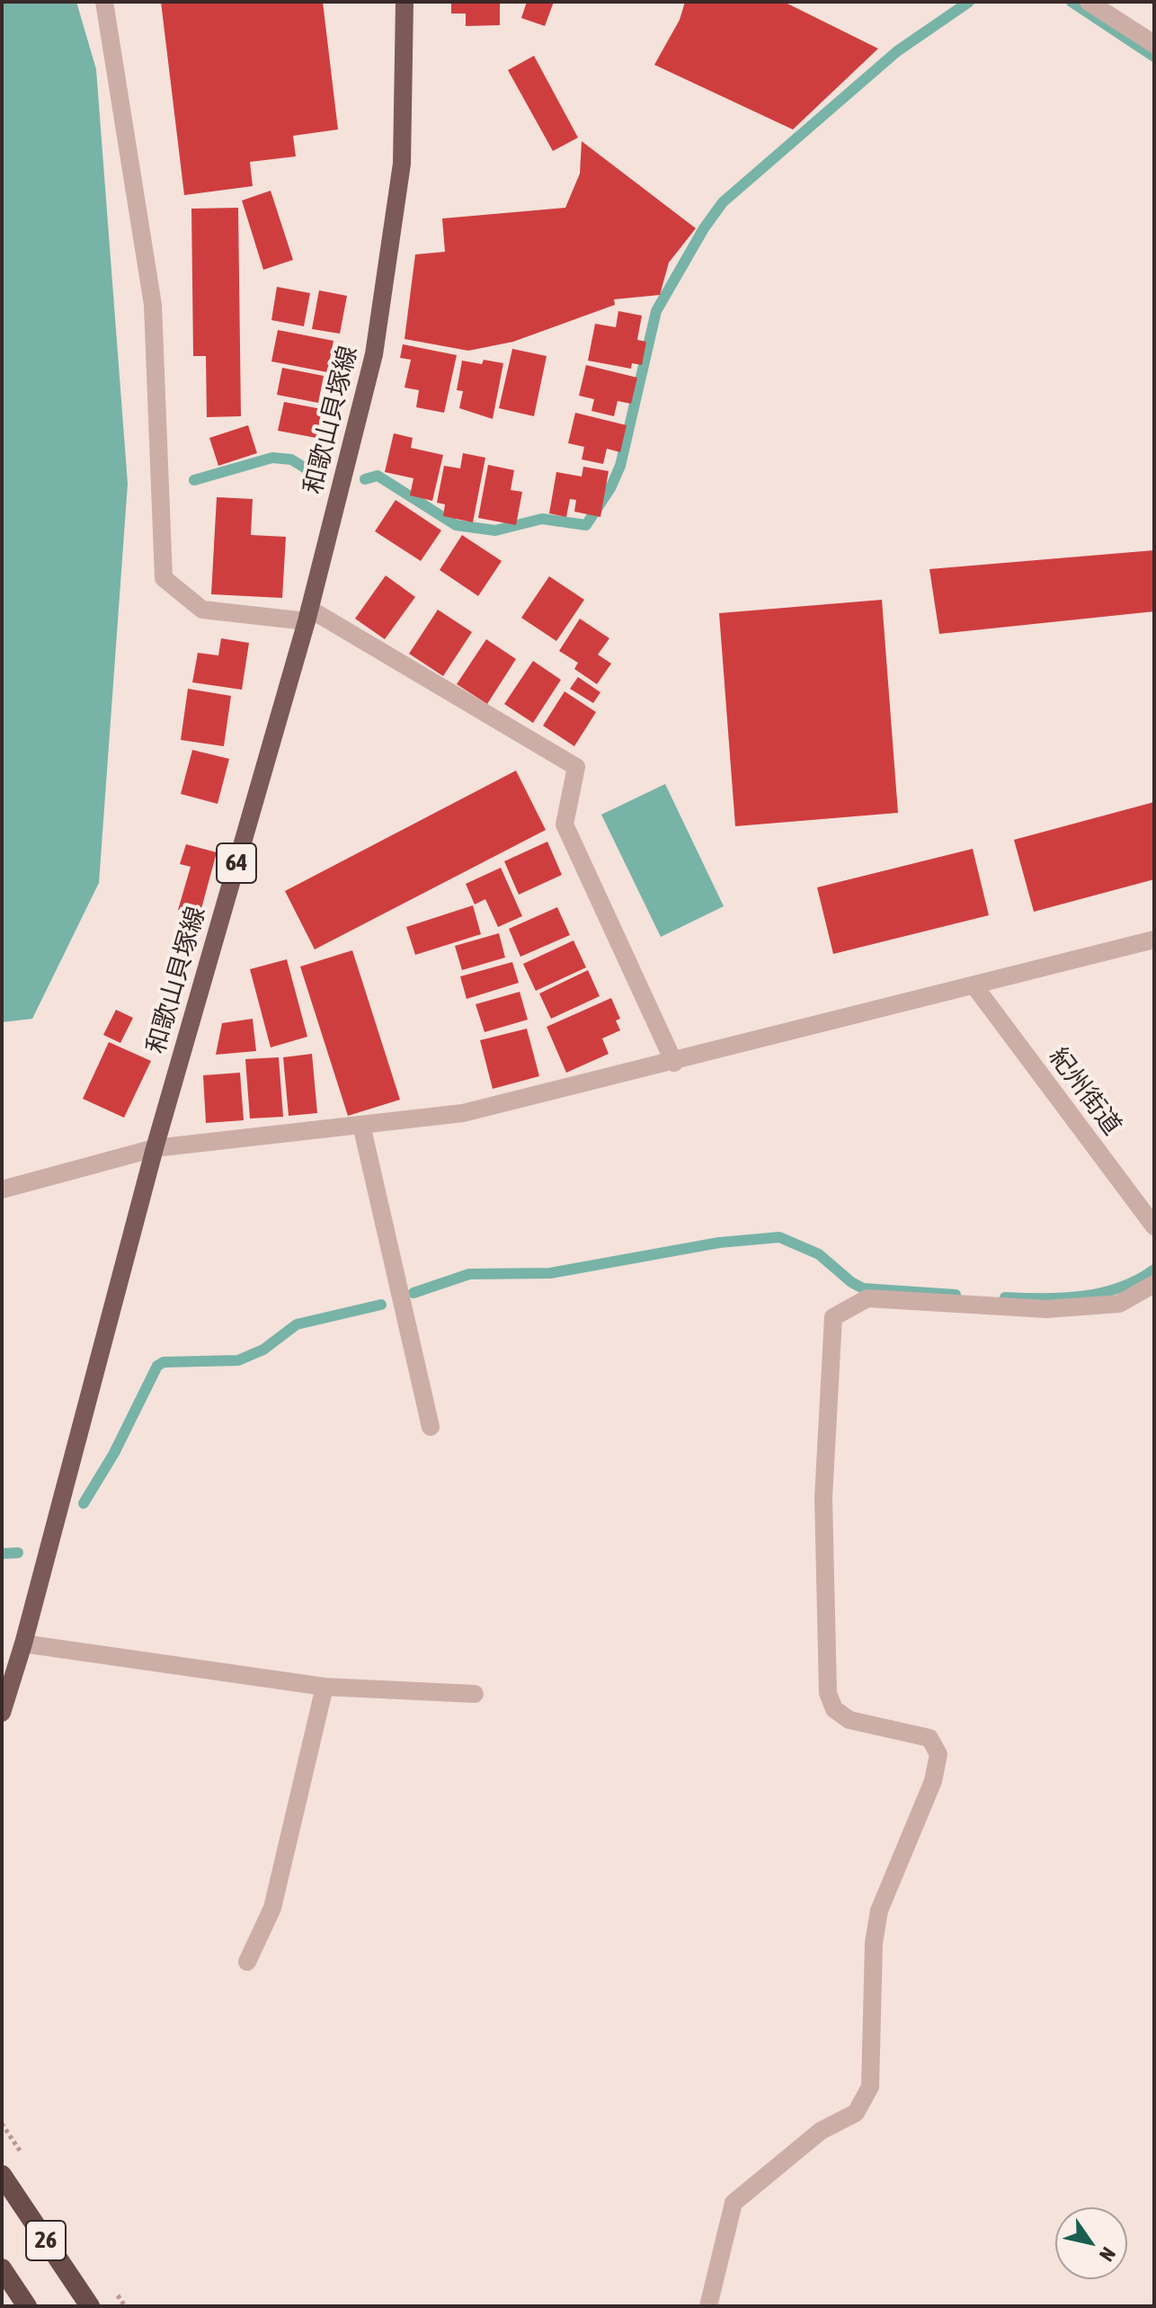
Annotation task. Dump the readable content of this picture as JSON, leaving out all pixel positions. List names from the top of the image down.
{
  "streets": {
    "highway": ["26"],
    "main road": ["和歌山貝塚線", "64"],
    "street": ["紀州街道"]
  },
  "north": "bottom right"
}
